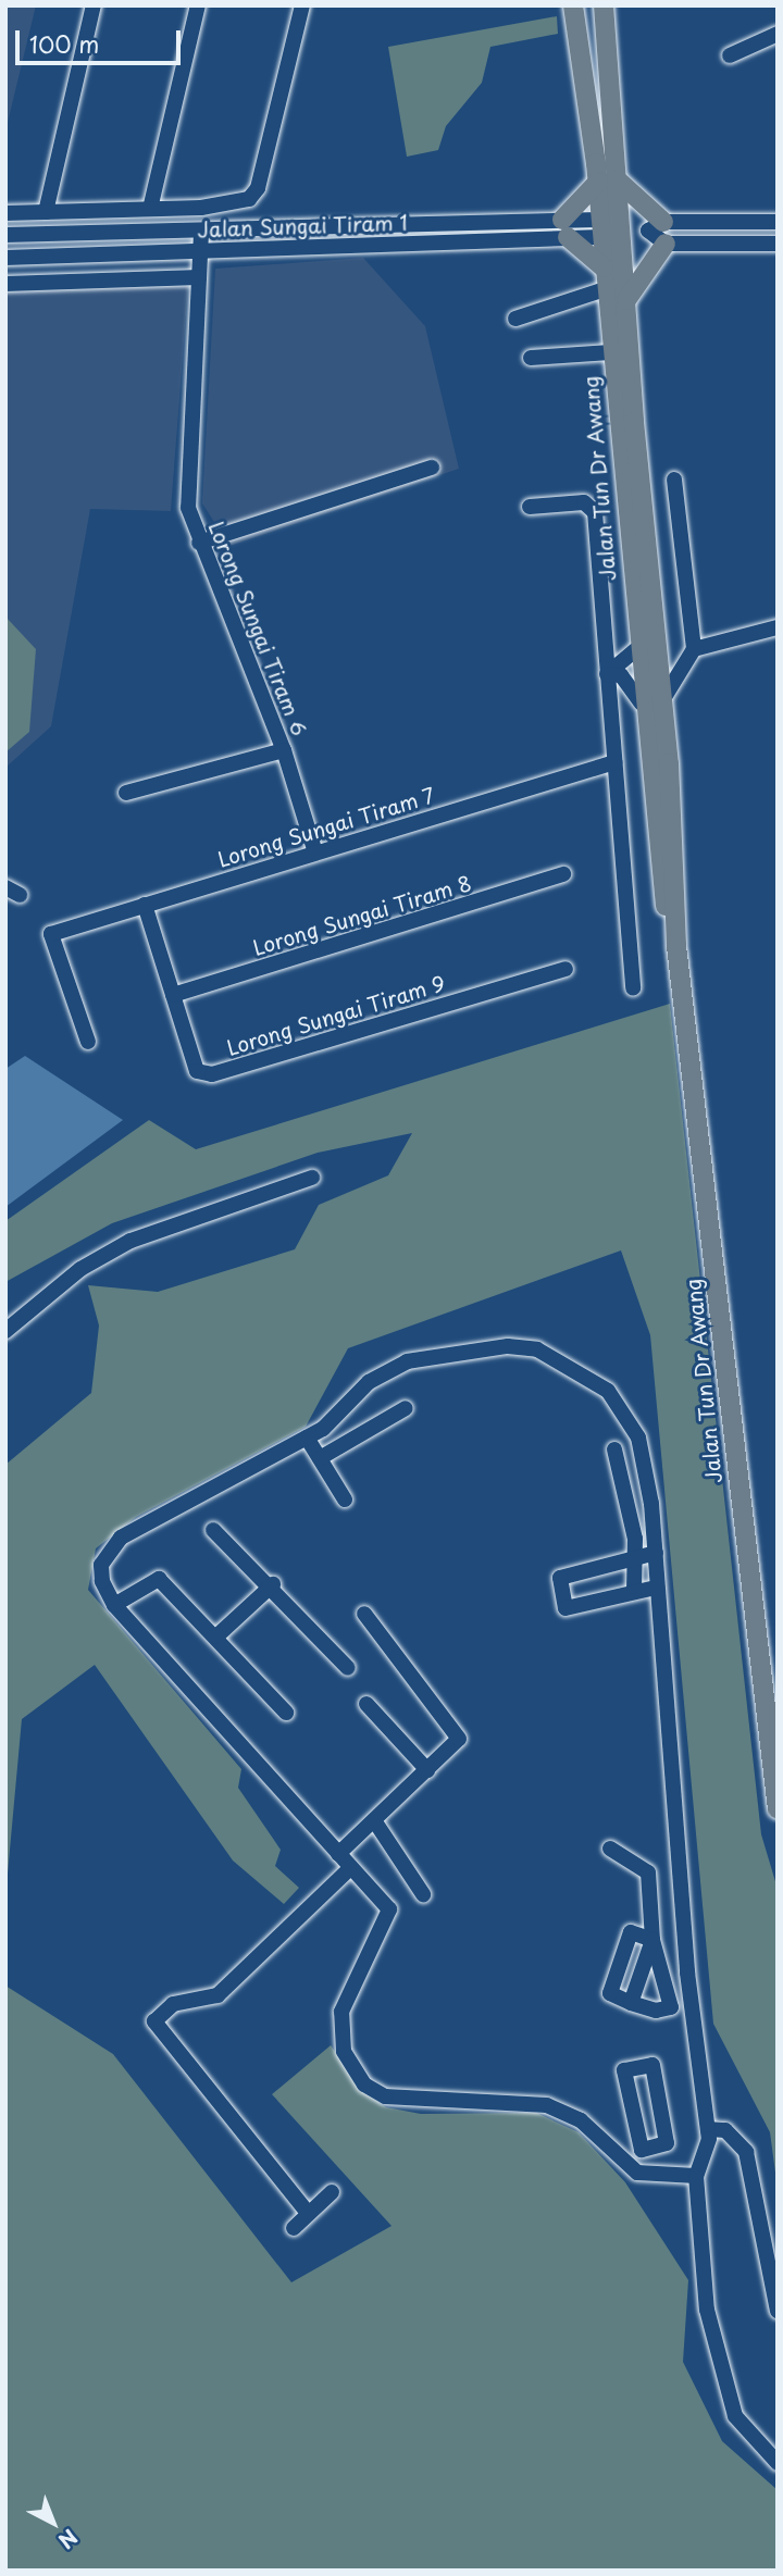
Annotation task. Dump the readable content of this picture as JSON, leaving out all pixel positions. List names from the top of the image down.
{
  "streets": {
    "main road": ["Jalan Tun Dr Awang"],
    "street": [
      "Jalan Sungai Tiram 1",
      "Lorong Sungai Tiram 6",
      "Lorong Sungai Tiram 7",
      "Lorong Sungai Tiram 8",
      "Lorong Sungai Tiram 9"
    ]
  },
  "crossings": [
    ["Jalan Sungai Tiram 1", "Jalan Tun Dr Awang"],
    ["Jalan Sungai Tiram 1", "Lorong Sungai Tiram 6"],
    ["Lorong Sungai Tiram 6", "Lorong Sungai Tiram 7"],
    ["Lorong Sungai Tiram 7", "Lorong Sungai Tiram 9"],
    ["Lorong Sungai Tiram 8", "Lorong Sungai Tiram 9"]
  ],
  "scale_bar": "100 m",
  "north": "bottom right"
}
